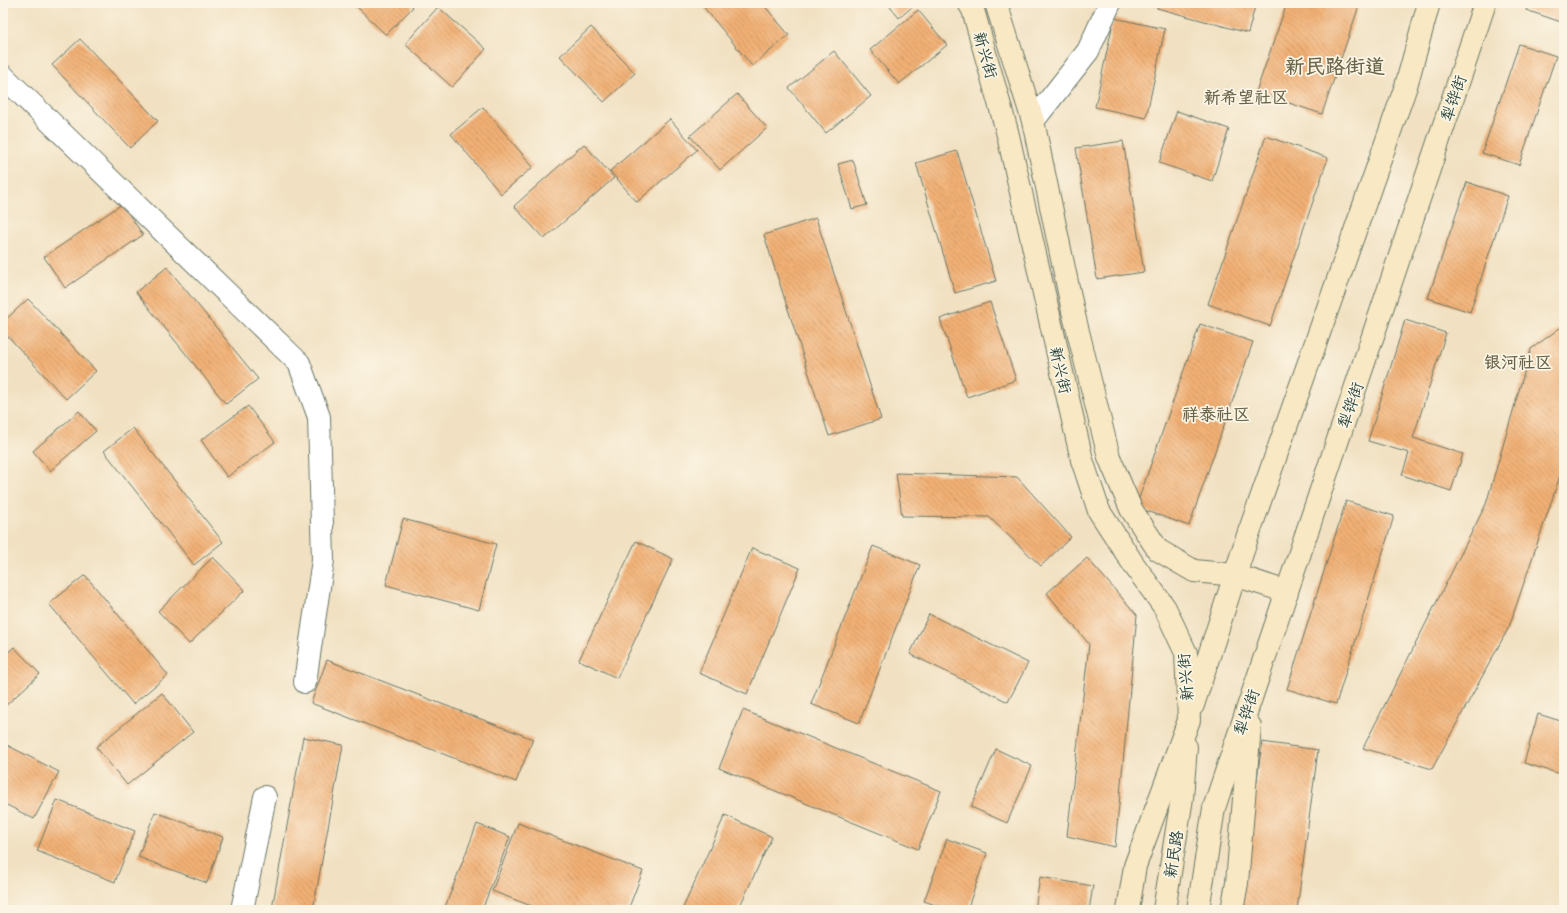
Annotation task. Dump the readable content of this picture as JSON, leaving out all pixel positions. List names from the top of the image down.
{
  "streets": {
    "main road": ["新兴街", "犁铧街", "新民路"]
  },
  "crossings": [
    ["新兴街", "犁铧街"],
    ["新兴街", "新民路"],
    ["犁铧街", "新民路"]
  ],
  "districts": [
    "新民路街道",
    "新希望社区",
    "银河社区",
    "祥泰社区"
  ]
}
